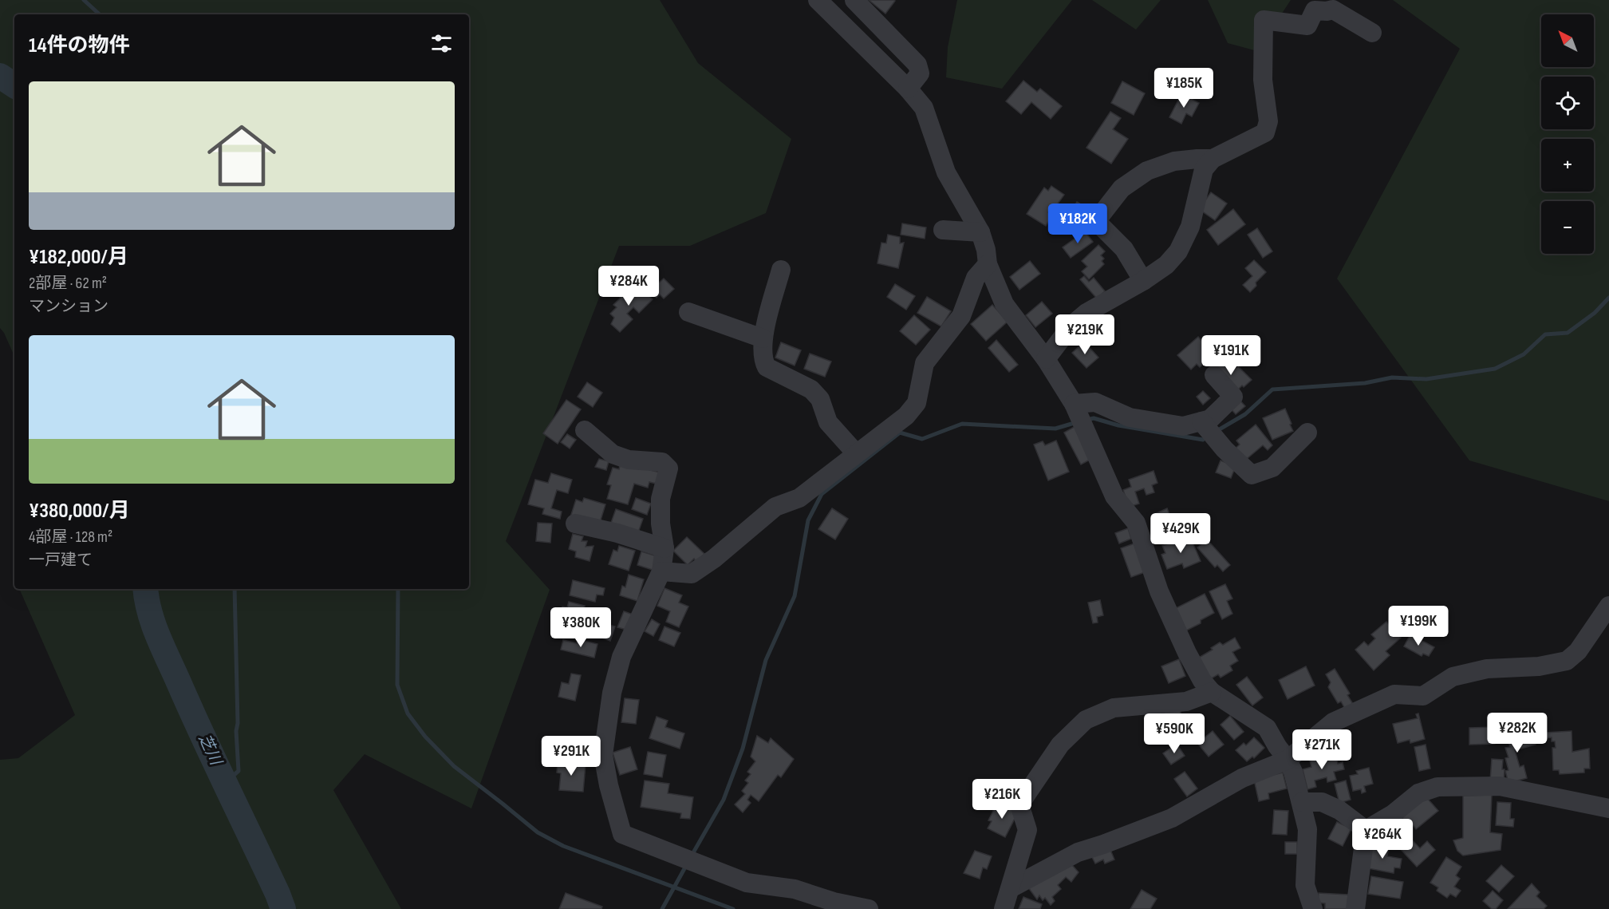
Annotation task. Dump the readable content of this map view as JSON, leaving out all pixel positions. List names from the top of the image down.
{
  "water": ["芝川"],
  "north": "top left",
  "page": {
    "map_buttons": ["+", "−"],
    "heading": "14件の物件",
    "price": [
      "¥185K",
      "¥182K",
      "¥284K",
      "¥219K",
      "¥191K",
      "¥429K",
      "¥199K",
      "¥380K",
      "¥282K",
      "¥590K",
      "¥271K",
      "¥291K",
      "¥216K",
      "¥264K"
    ],
    "list": [
      {
        "name": "¥182,000/月",
        "note": "2部屋 · 62 m² · マンション"
      },
      {
        "name": "¥380,000/月",
        "note": "4部屋 · 128 m² · 一戸建て"
      }
    ]
  }
}
